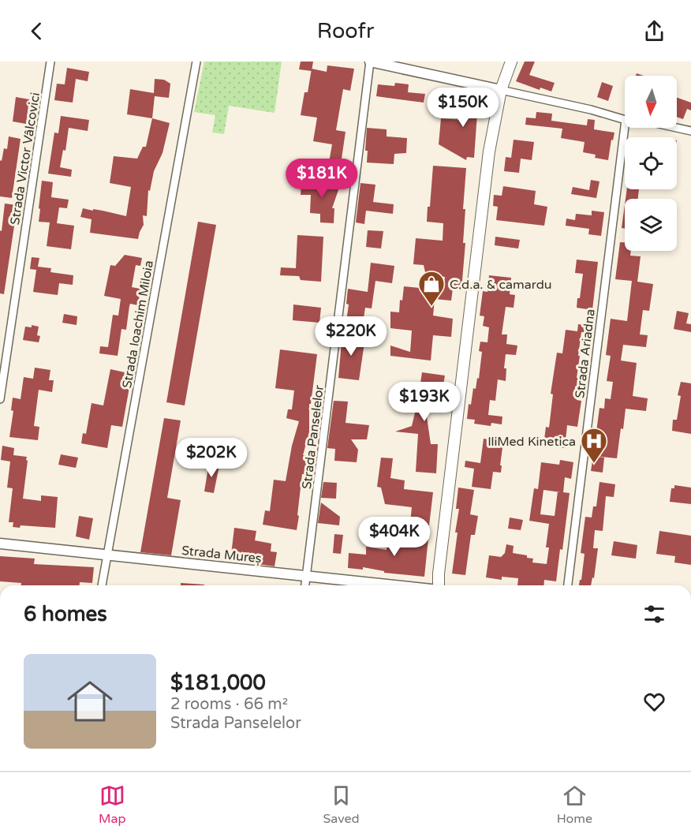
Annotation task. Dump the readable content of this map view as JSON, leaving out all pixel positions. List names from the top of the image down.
{
  "streets": {
    "street": [
      "Strada Victor Vâlcovici",
      "Strada Ioachim Miloia",
      "Strada Ariadna",
      "Strada Panselelor",
      "Strada Mureș"
    ]
  },
  "crossings": [
    ["Strada Ioachim Miloia", "Strada Mureș"],
    ["Strada Panselelor", "Strada Mureș"]
  ],
  "places": {
    "shop": ["C.d.a. & camardu"],
    "hospital": ["IliMed Kinetica"]
  },
  "north": "bottom",
  "page": {
    "header": "Roofr",
    "price": [
      "$150K",
      "$181K",
      "$220K",
      "$193K",
      "$202K",
      "$404K"
    ],
    "heading": "6 homes",
    "list": [
      {
        "name": "$181,000",
        "note": "2 rooms · 66 m² · Strada Panselelor"
      }
    ],
    "tabs": ["Map", "Saved", "Home"]
  }
}
